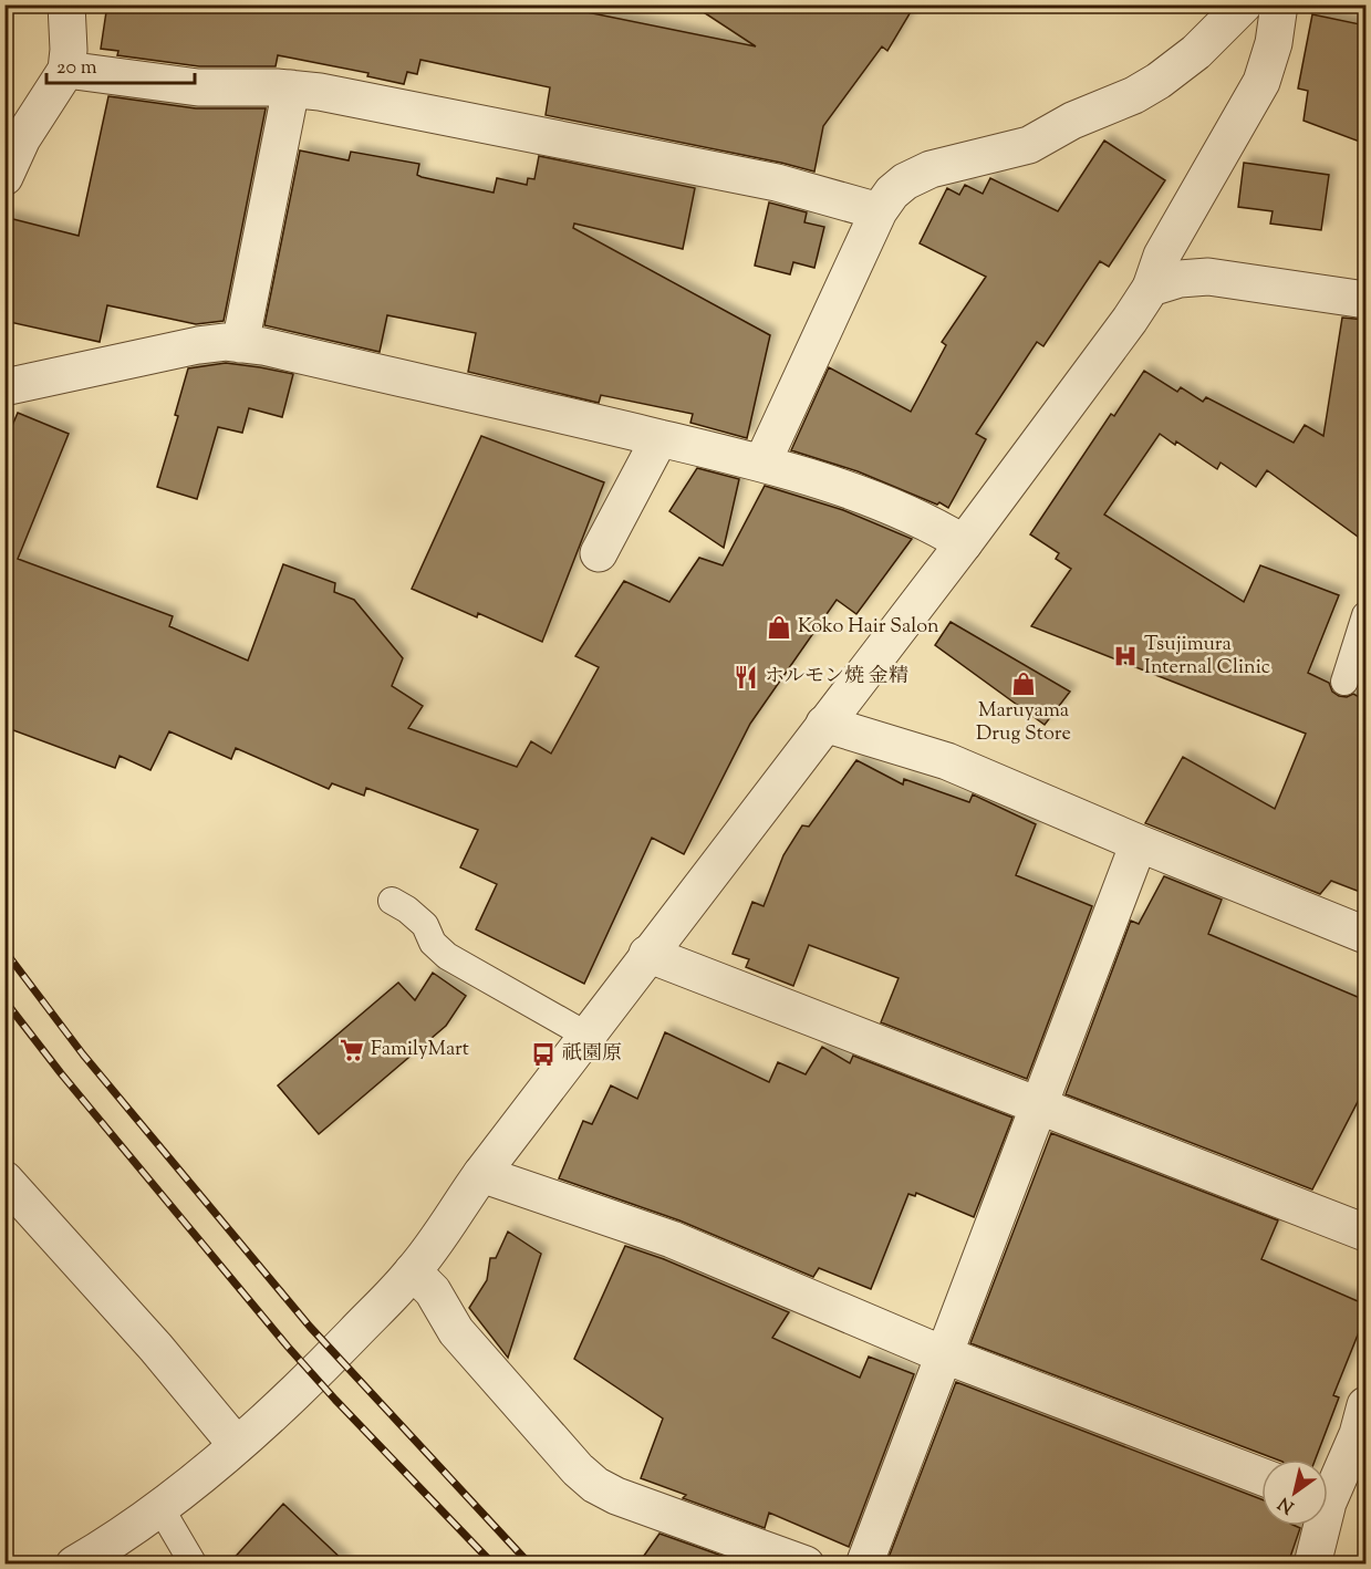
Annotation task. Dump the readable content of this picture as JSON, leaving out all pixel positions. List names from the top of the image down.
{
  "places": {
    "shop": ["Koko Hair Salon", "Maruyama Drug Store"],
    "hospital": ["Tsujimura Internal Clinic"],
    "restaurant": ["ホルモン焼 金精"],
    "supermarket": ["FamilyMart"],
    "bus stop": ["祇園原"]
  },
  "scale_bar": "20 m",
  "north": "bottom left"
}
